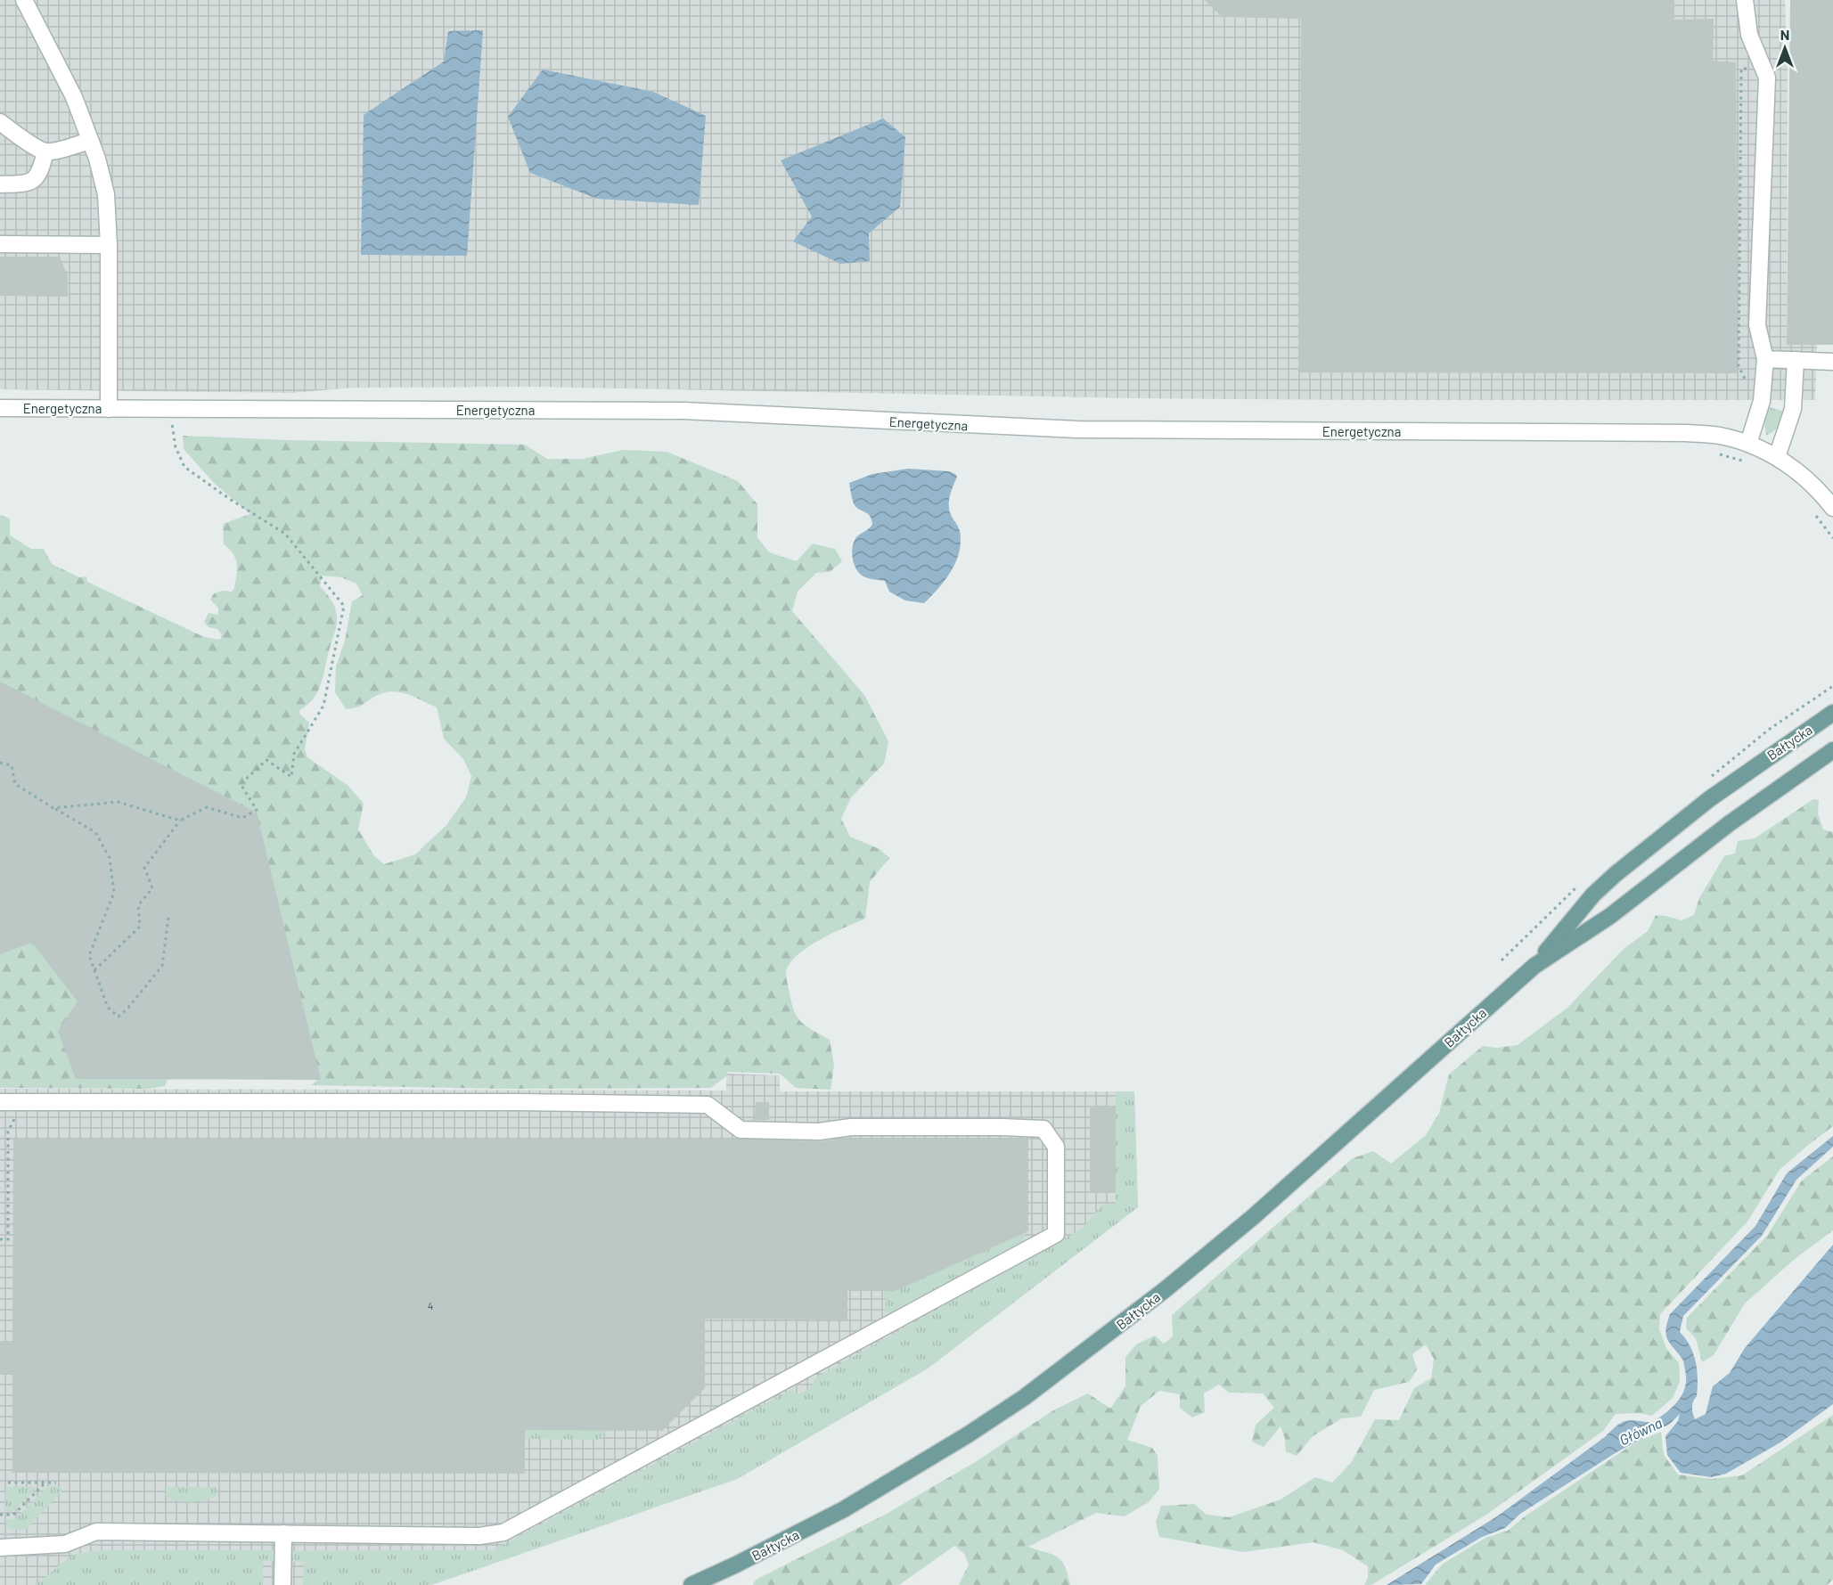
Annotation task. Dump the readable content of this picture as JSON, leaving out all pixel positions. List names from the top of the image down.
{
  "streets": {
    "main road": ["Bałtycka"],
    "street": ["Energetyczna"]
  },
  "water": ["Główna"],
  "house_numbers": ["4"],
  "north": "top"
}
